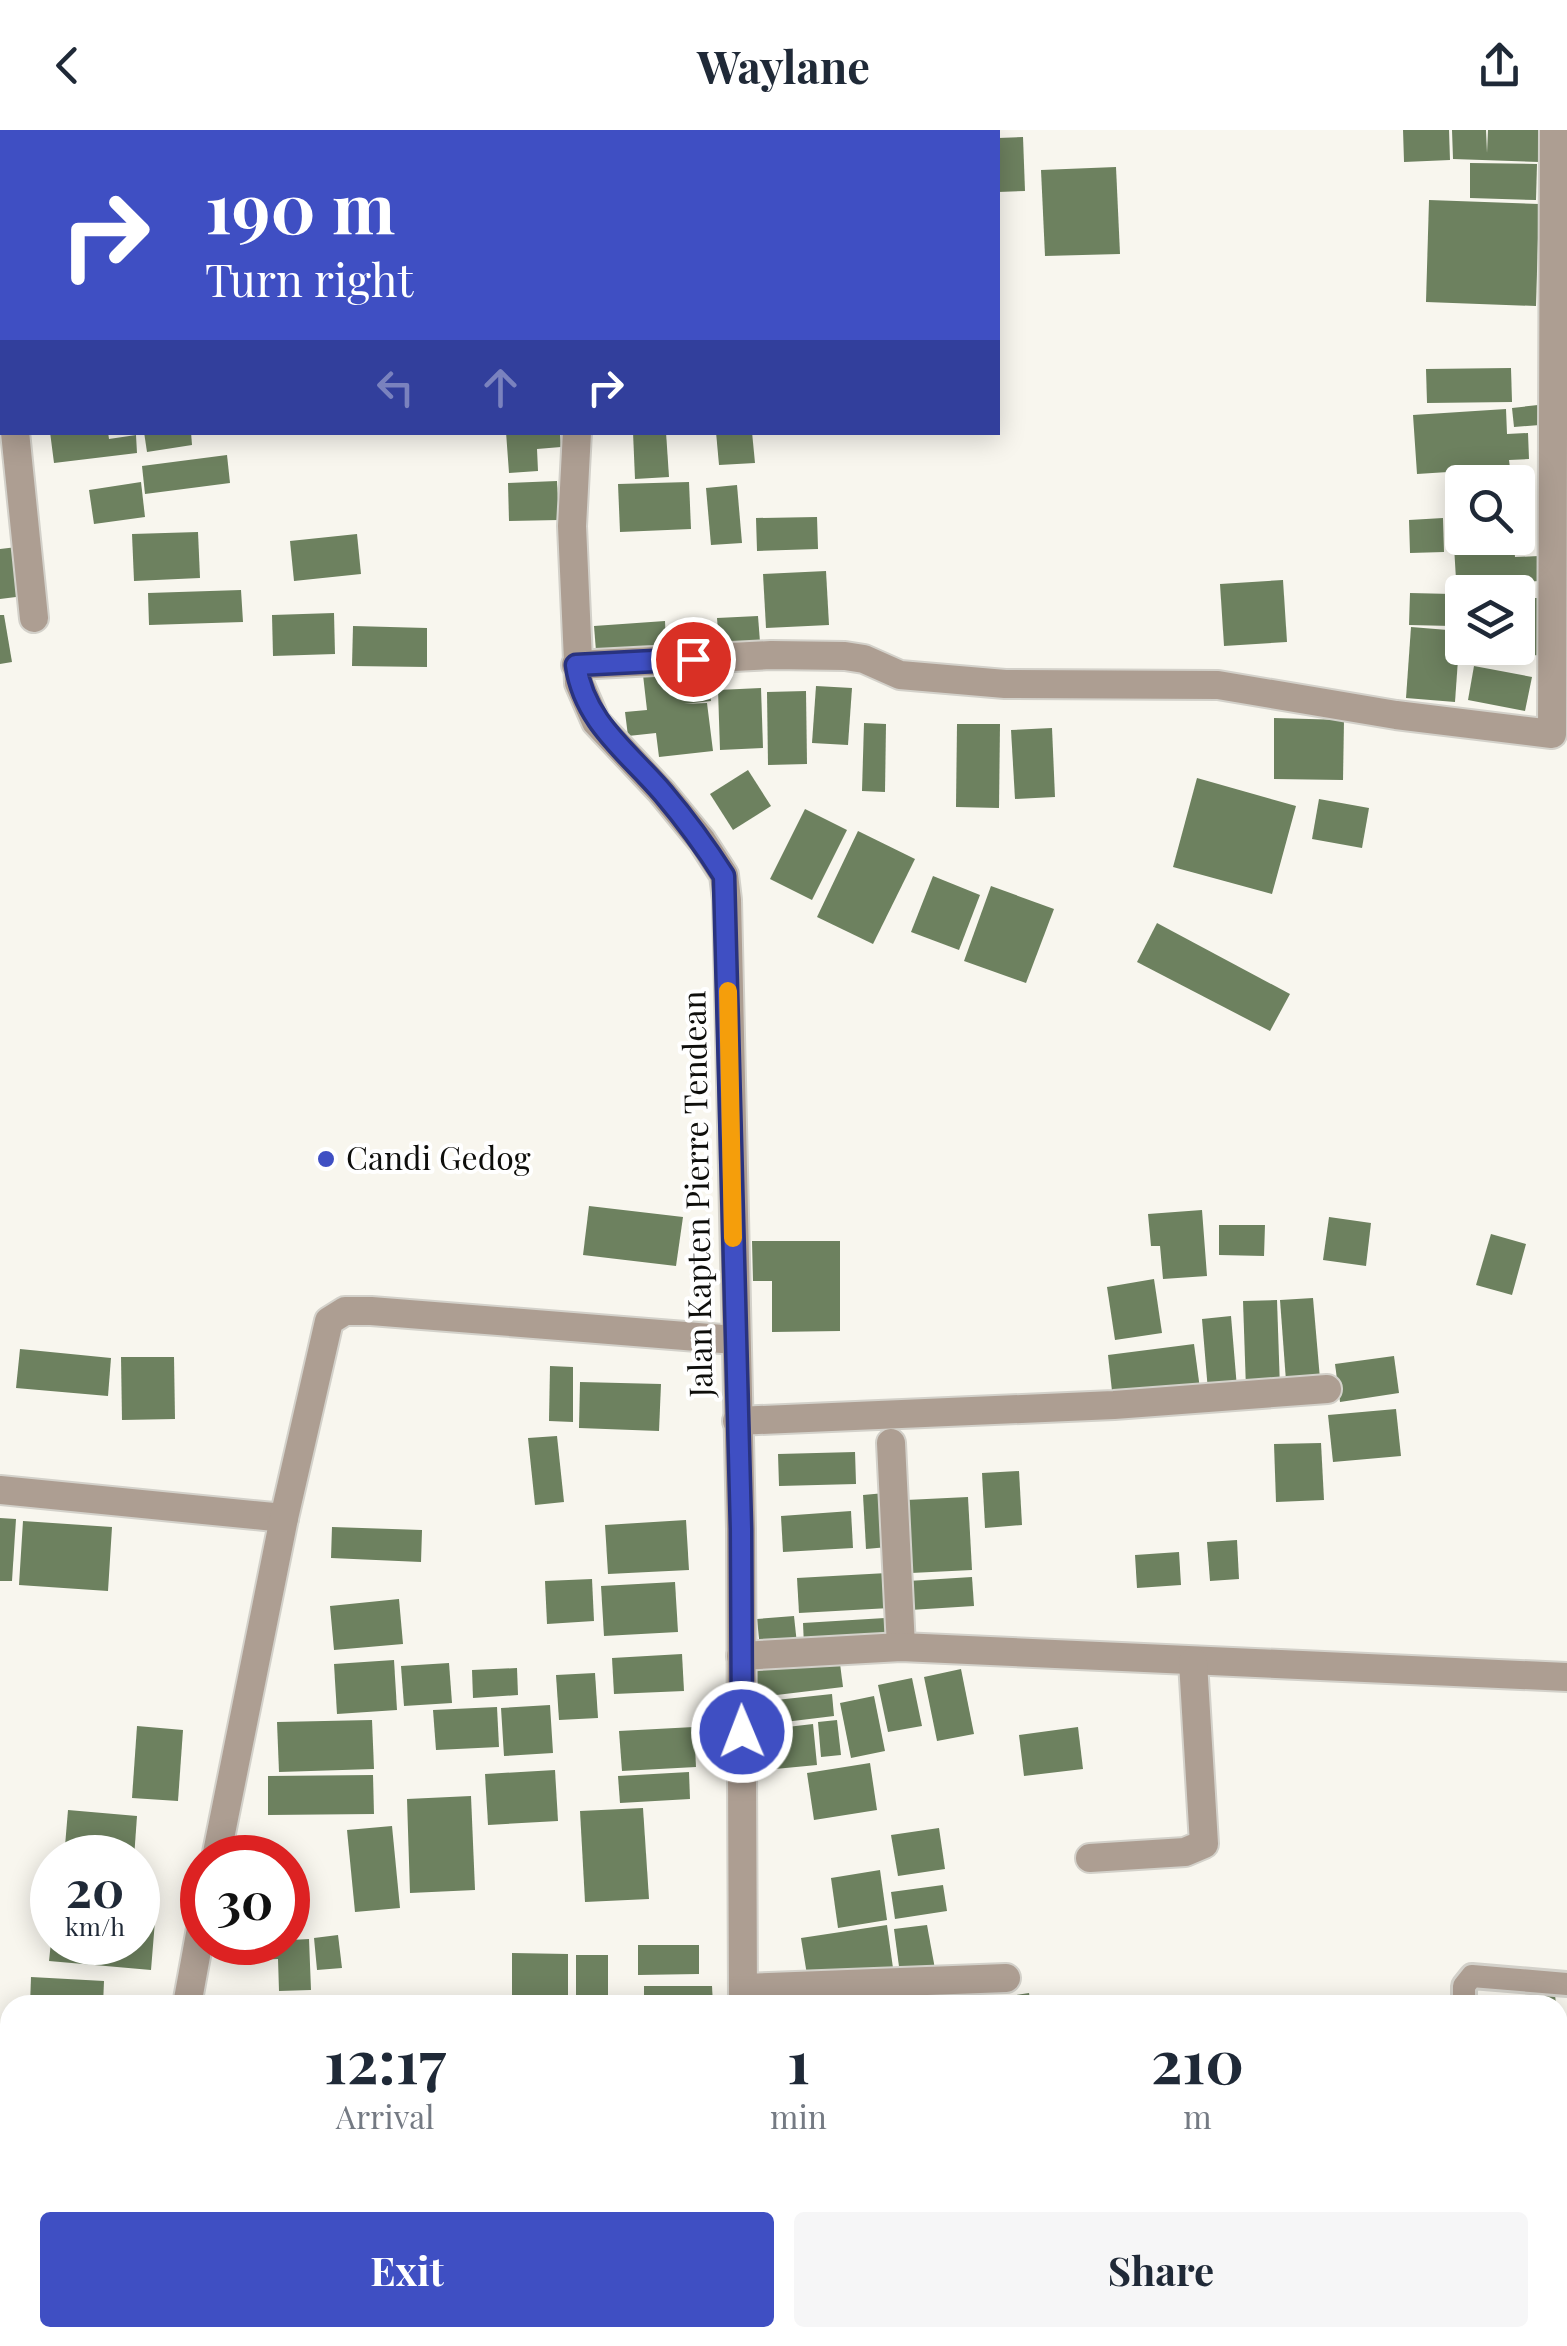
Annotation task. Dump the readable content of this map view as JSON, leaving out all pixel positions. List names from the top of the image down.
{
  "streets": {
    "street": ["Jalan Kapten Pierre Tendean"]
  },
  "places": ["Candi Gedog"],
  "page": {
    "header": "Waylane",
    "turn": ["190 m", "Turn right"],
    "speed": "20 km/h",
    "limit": "30",
    "eta": [
      "12:17",
      "Arrival",
      "1",
      "min",
      "210",
      "m"
    ],
    "buttons": ["Exit", "Share"]
  }
}
